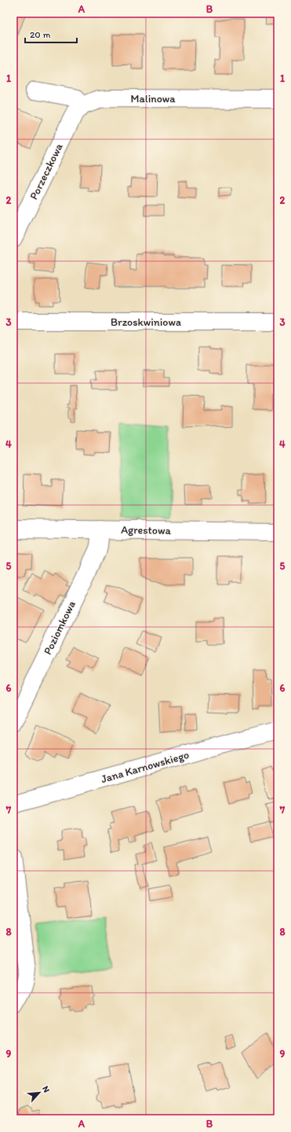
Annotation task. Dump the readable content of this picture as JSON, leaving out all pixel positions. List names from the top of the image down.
{
  "streets": {
    "street": [
      "Malinowa",
      "Porzeczkowa",
      "Brzoskwiniowa",
      "Agrestowa",
      "Poziomkowa",
      "Jana Karnowskiego"
    ]
  },
  "crossings": [
    ["Malinowa", "Porzeczkowa"],
    ["Agrestowa", "Poziomkowa"]
  ],
  "scale_bar": "20 m",
  "north": "top right",
  "grid": {
    "columns": ["A", "B"],
    "rows": [
      "1",
      "2",
      "3",
      "4",
      "5",
      "6",
      "7",
      "8",
      "9"
    ]
  }
}
